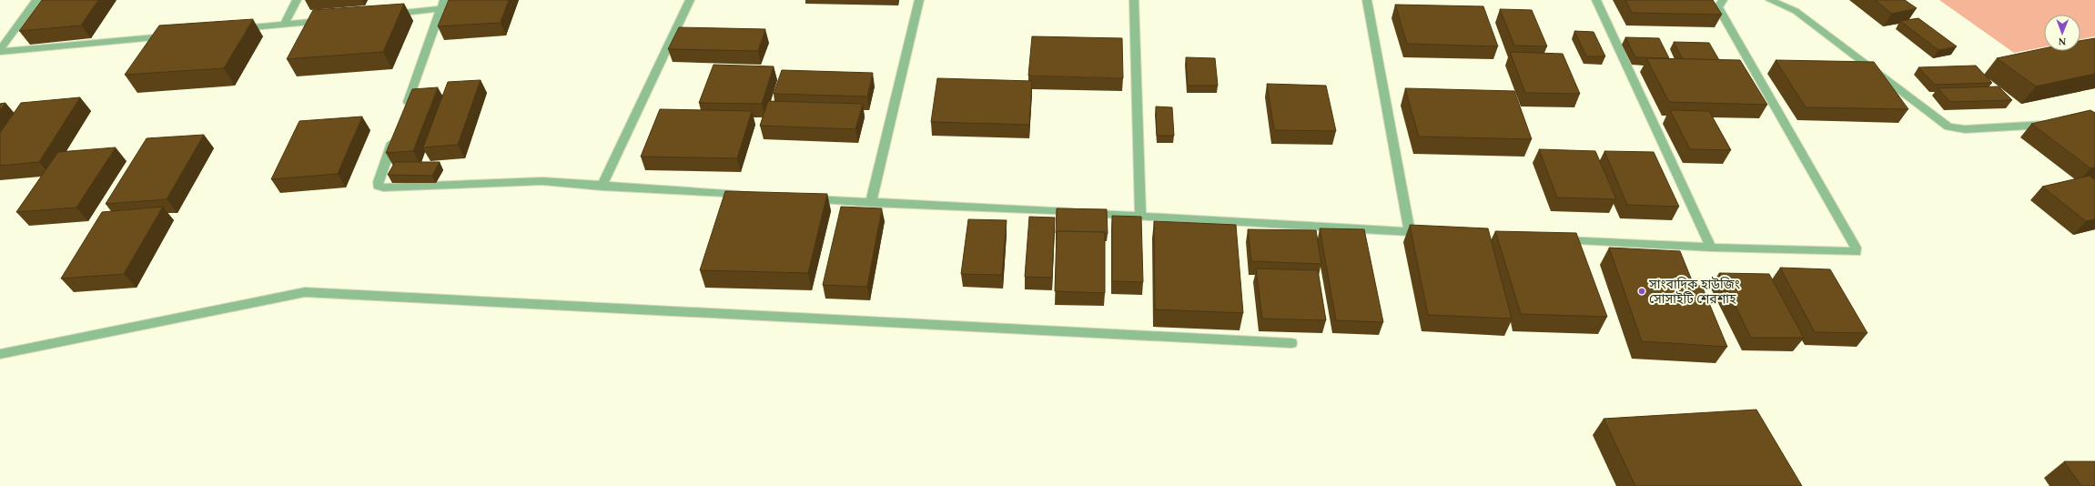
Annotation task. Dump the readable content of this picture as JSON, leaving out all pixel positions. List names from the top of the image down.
{
  "places": ["সাংবাদিক হাউজিং সোসাইটি শেরশাহ"],
  "north": "bottom"
}
